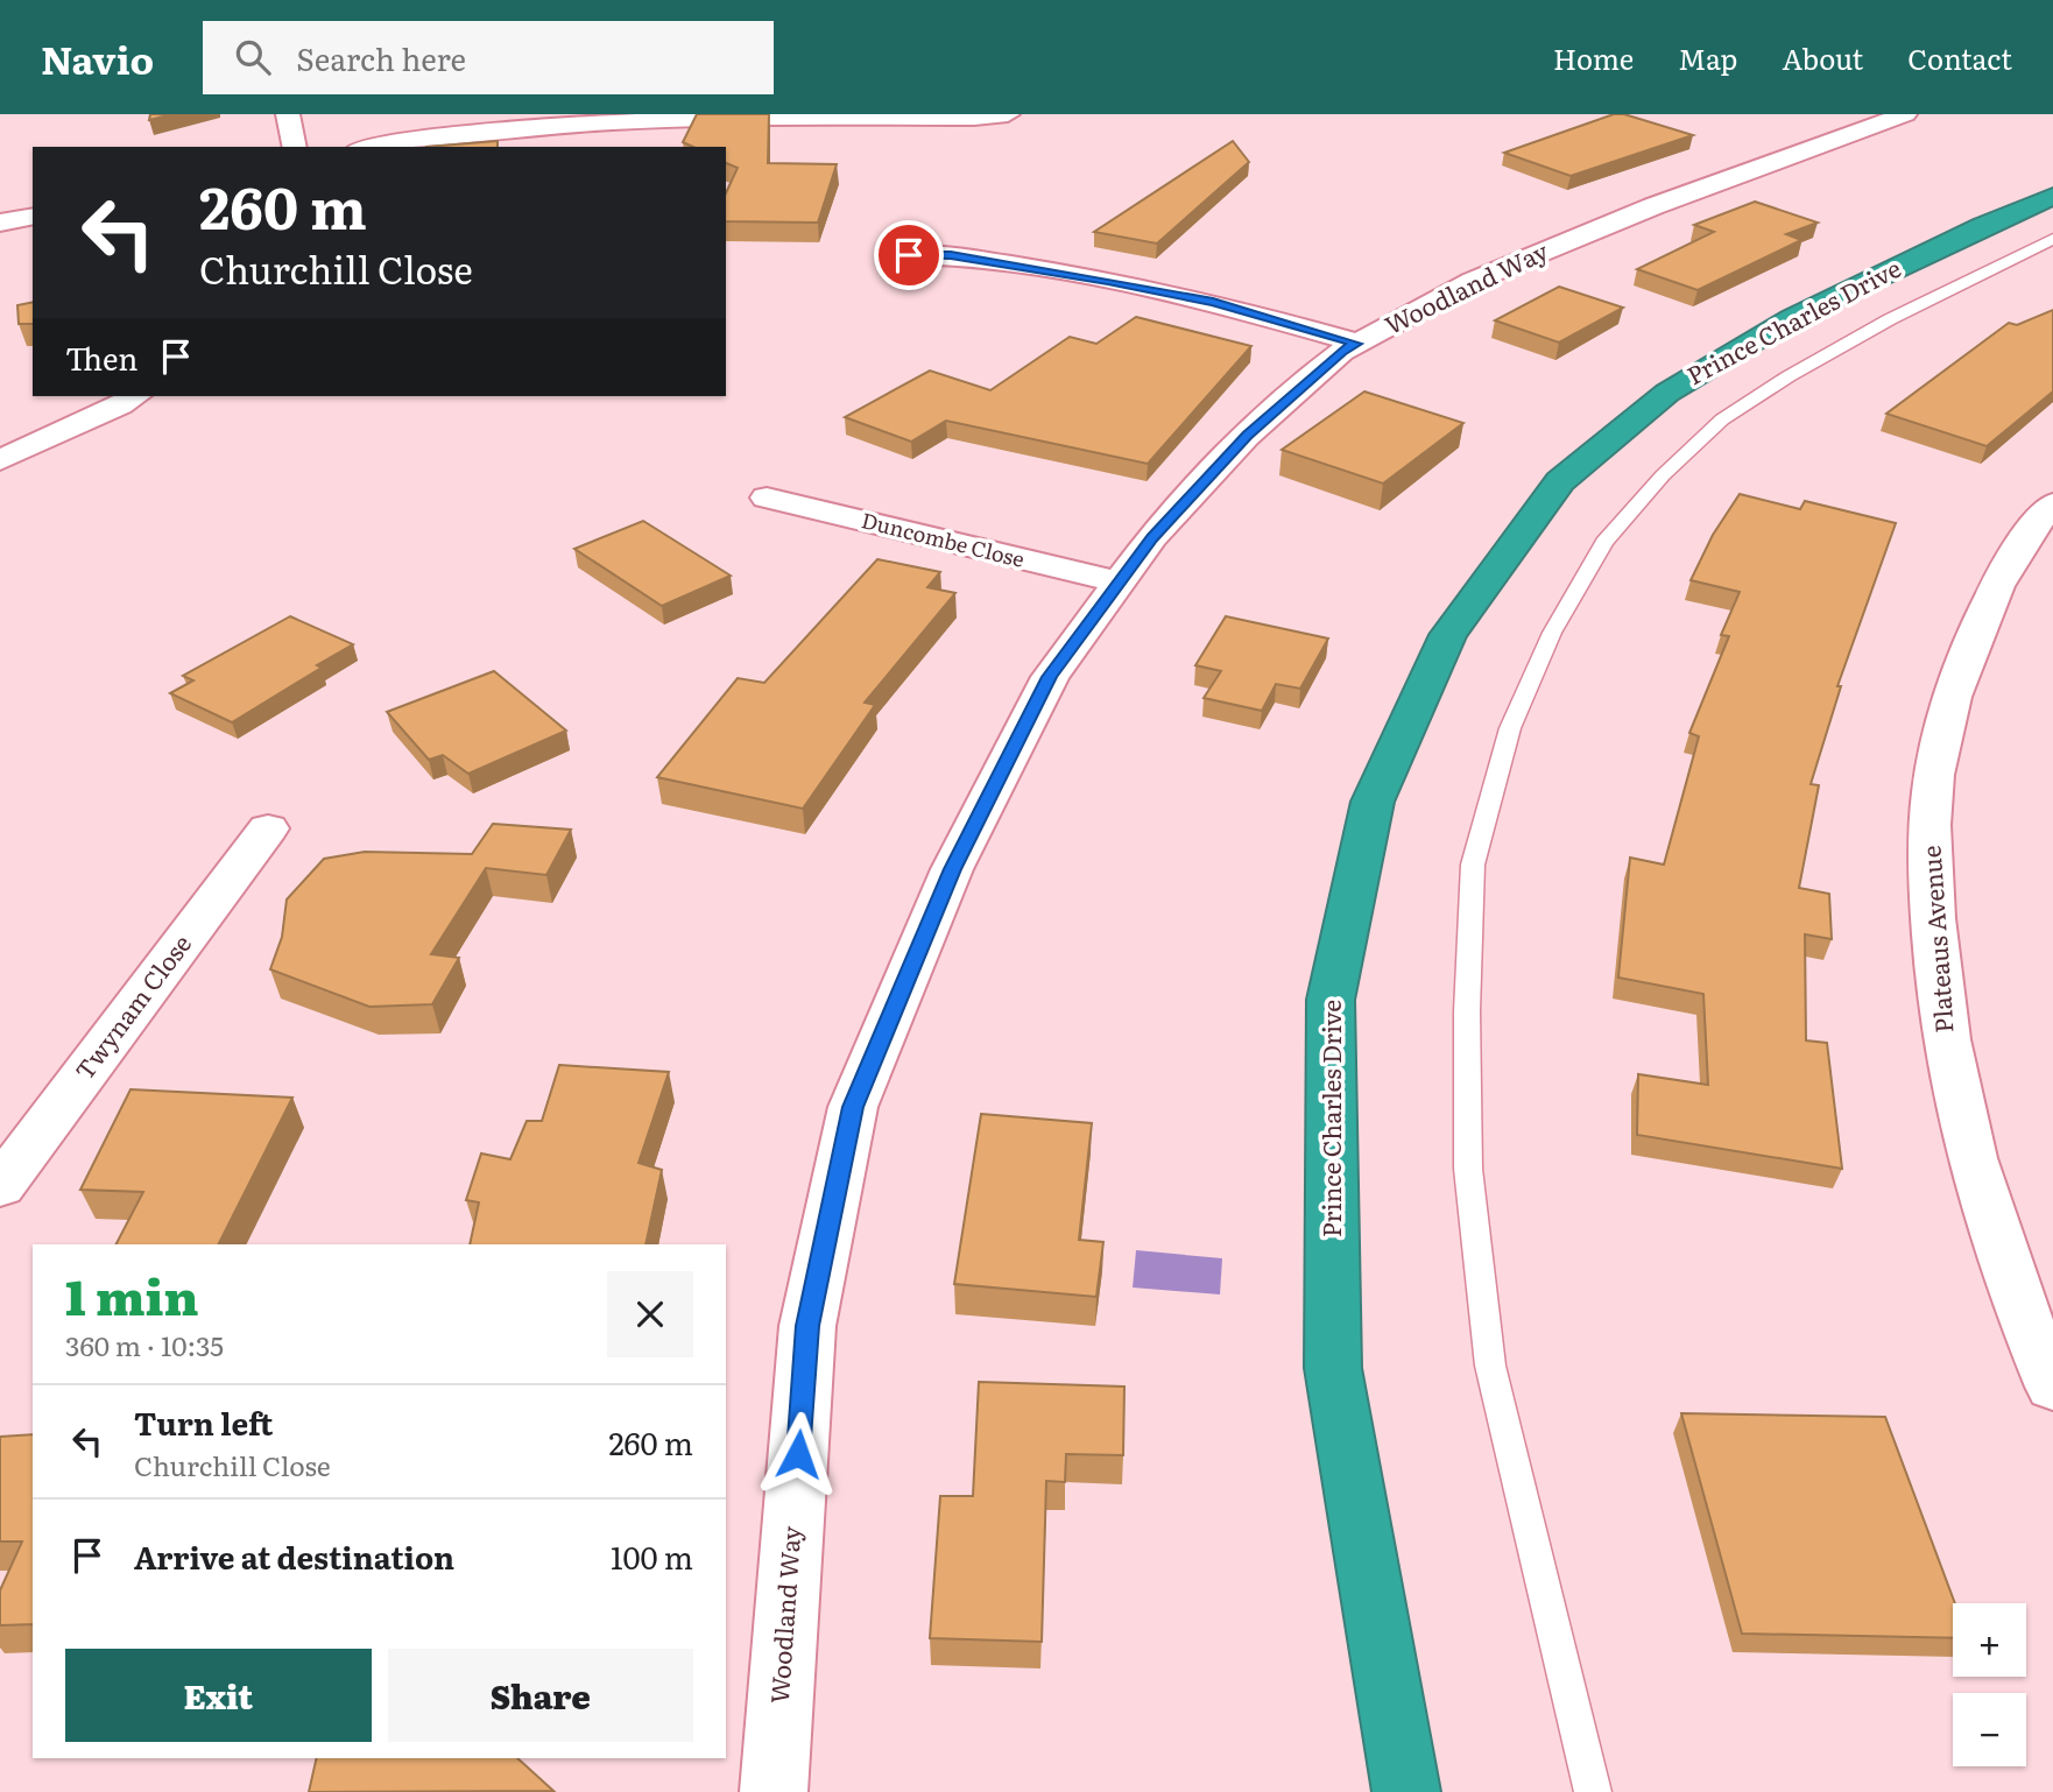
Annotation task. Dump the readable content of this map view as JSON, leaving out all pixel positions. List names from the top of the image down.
{
  "streets": {
    "highway": ["Prince Charles Drive"],
    "street": [
      "Woodland Way",
      "Duncombe Close",
      "Plateaus Avenue",
      "Twynam Close"
    ]
  },
  "crossings": [
    ["Woodland Way", "Duncombe Close"]
  ],
  "page": {
    "header": "Navio",
    "search": "Search here",
    "nav": [
      "Home",
      "Map",
      "About",
      "Contact"
    ],
    "turn": ["260 m", "Churchill Close"],
    "then": "Then",
    "heading": ["1 min", "360 m · 10:35"],
    "list": [
      {
        "name": "Turn left",
        "note": "Churchill Close",
        "value": "260 m"
      },
      {
        "name": "Arrive at destination",
        "value": "100 m"
      }
    ],
    "map_buttons": ["+", "−"],
    "buttons": ["Exit", "Share"]
  }
}
